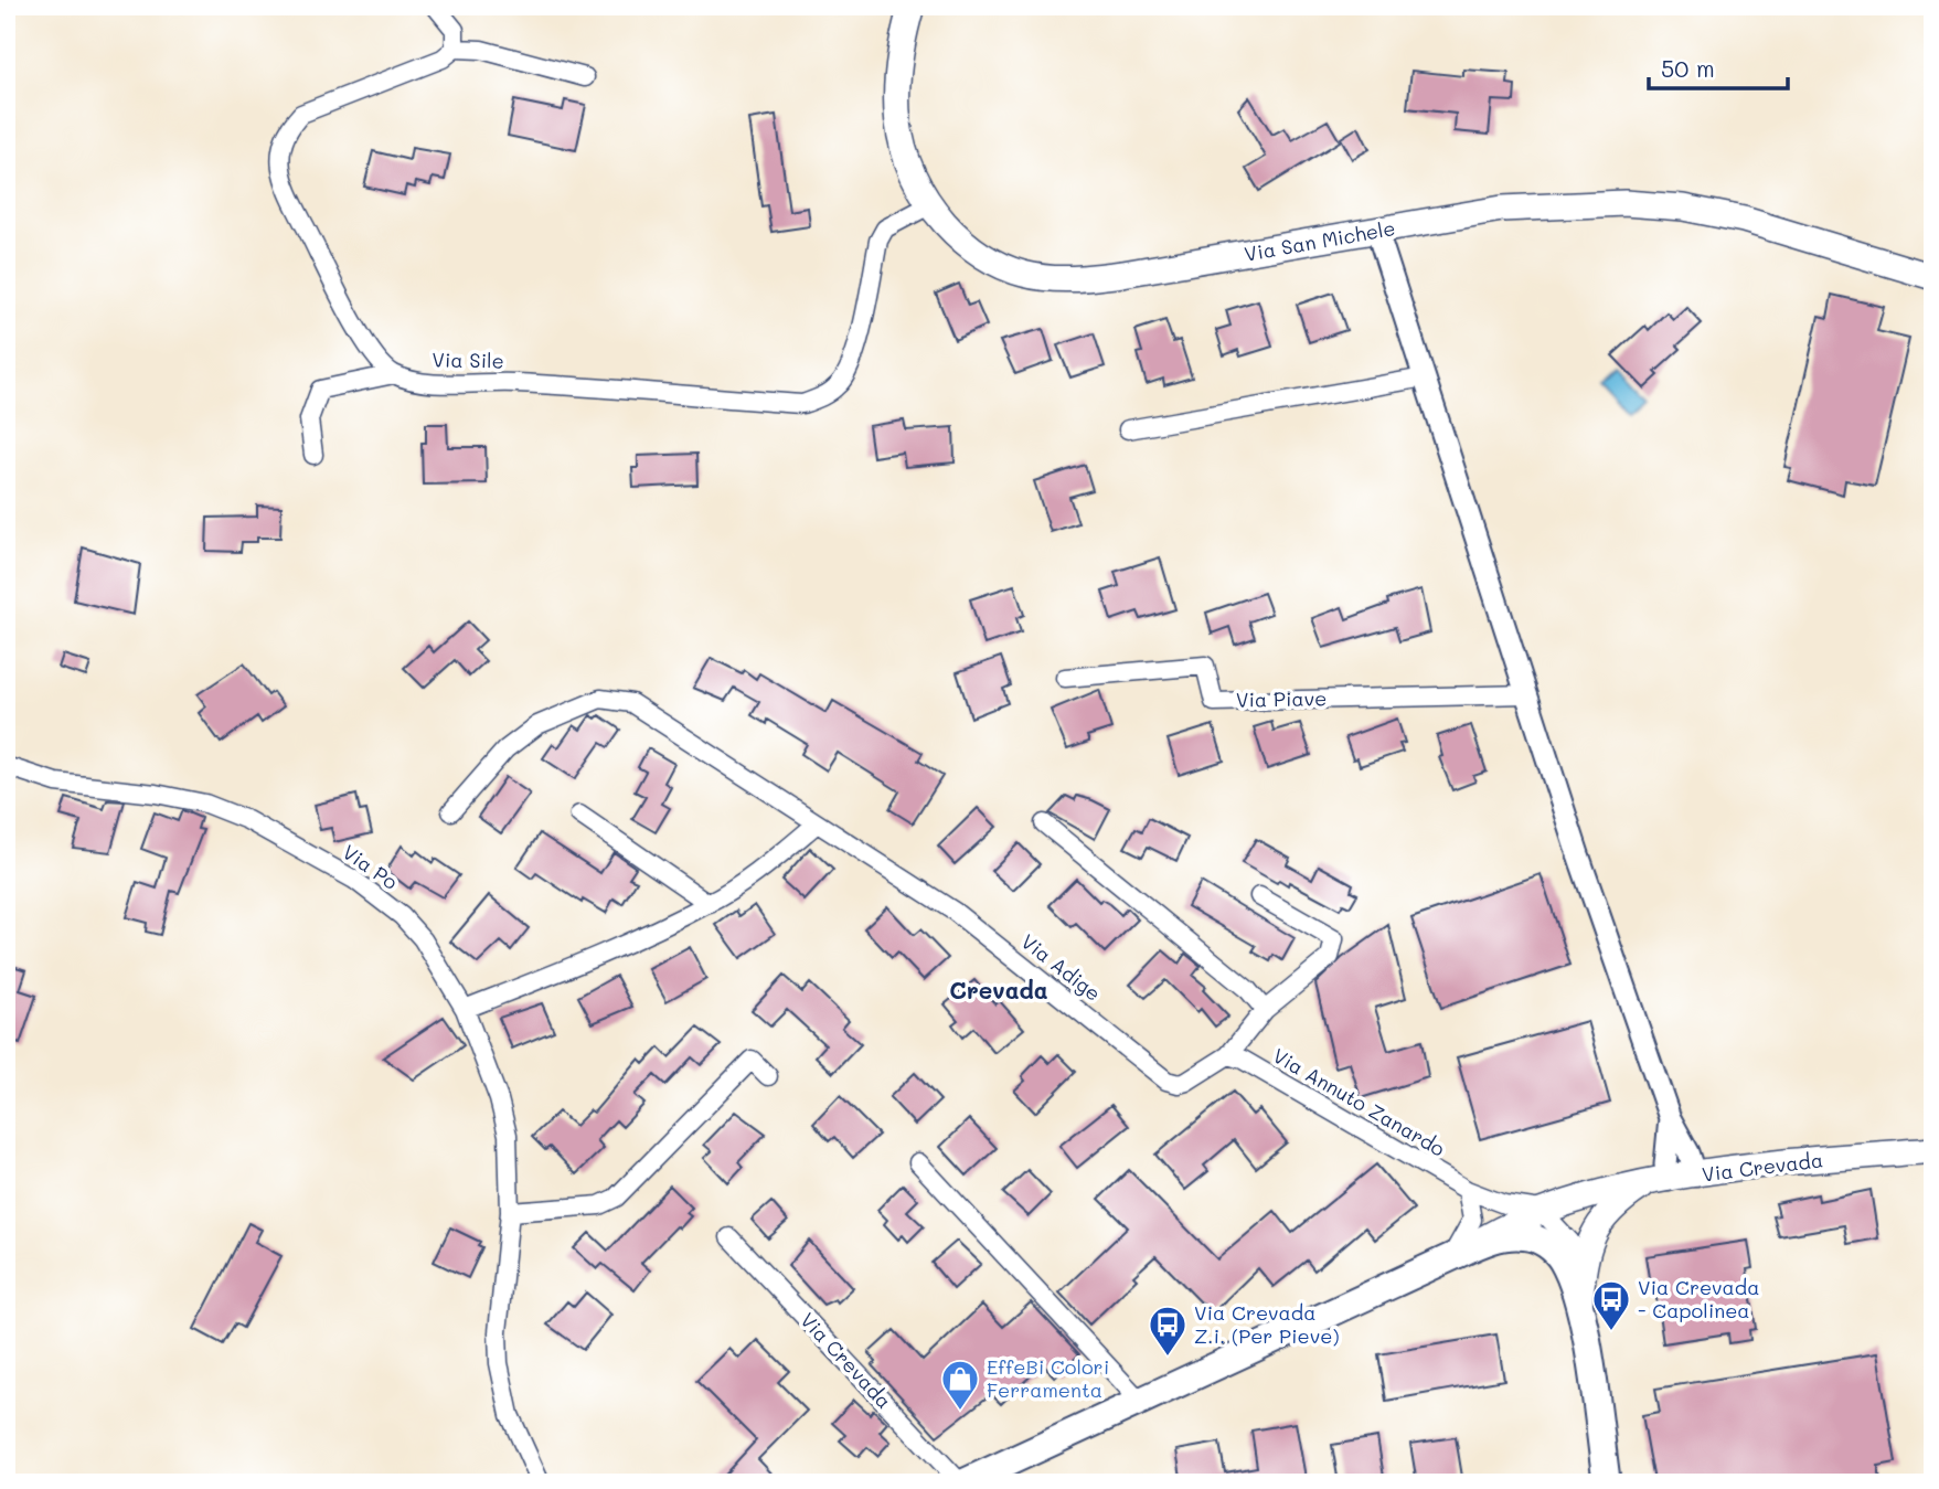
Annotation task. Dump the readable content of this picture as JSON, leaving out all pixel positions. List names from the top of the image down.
{
  "streets": {
    "main road": ["Via San Michele", "Via Crevada"],
    "street": [
      "Via Sile",
      "Via Piave",
      "Via Po",
      "Via Adige",
      "Via Annuto Zanardo"
    ]
  },
  "crossings": [
    ["Via San Michele", "Via Sile"],
    ["Via Adige", "Via Annuto Zanardo"],
    ["Via Annuto Zanardo", "Via Crevada"]
  ],
  "districts": ["Crevada"],
  "places": {
    "bus stop": ["Via Crevada - Capolinea", "Via Crevada Z.i. (Per Pieve)"],
    "shop": ["EffeBi Colori Ferramenta"]
  },
  "scale_bar": "50 m"
}
